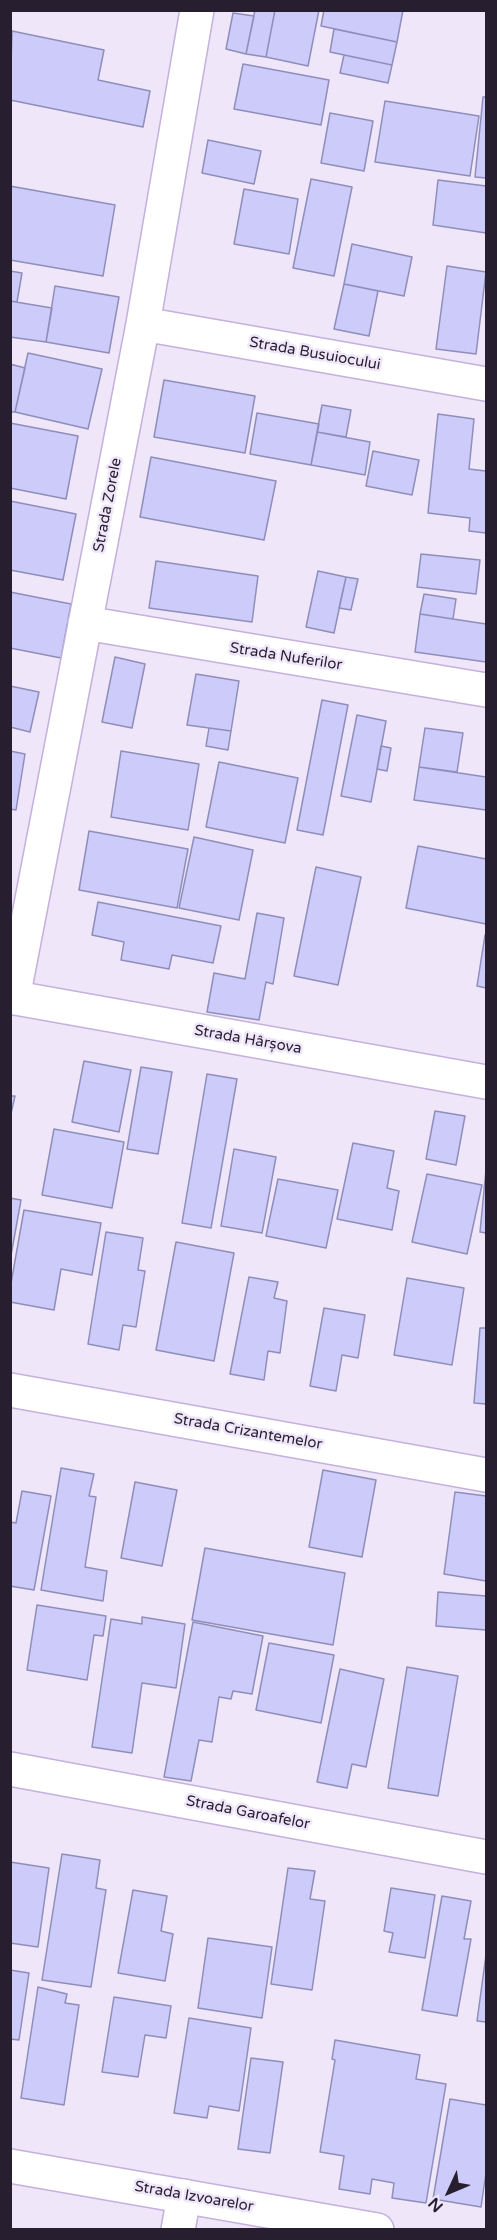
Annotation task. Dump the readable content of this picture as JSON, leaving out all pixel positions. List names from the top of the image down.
{
  "streets": {
    "street": [
      "Strada Busuiocului",
      "Strada Zorele",
      "Strada Nuferilor",
      "Strada Hârșova",
      "Strada Crizantemelor",
      "Strada Garoafelor",
      "Strada Izvoarelor"
    ]
  },
  "crossings": [
    ["Strada Busuiocului", "Strada Zorele"],
    ["Strada Zorele", "Strada Nuferilor"],
    ["Strada Zorele", "Strada Hârșova"]
  ],
  "north": "bottom left"
}
